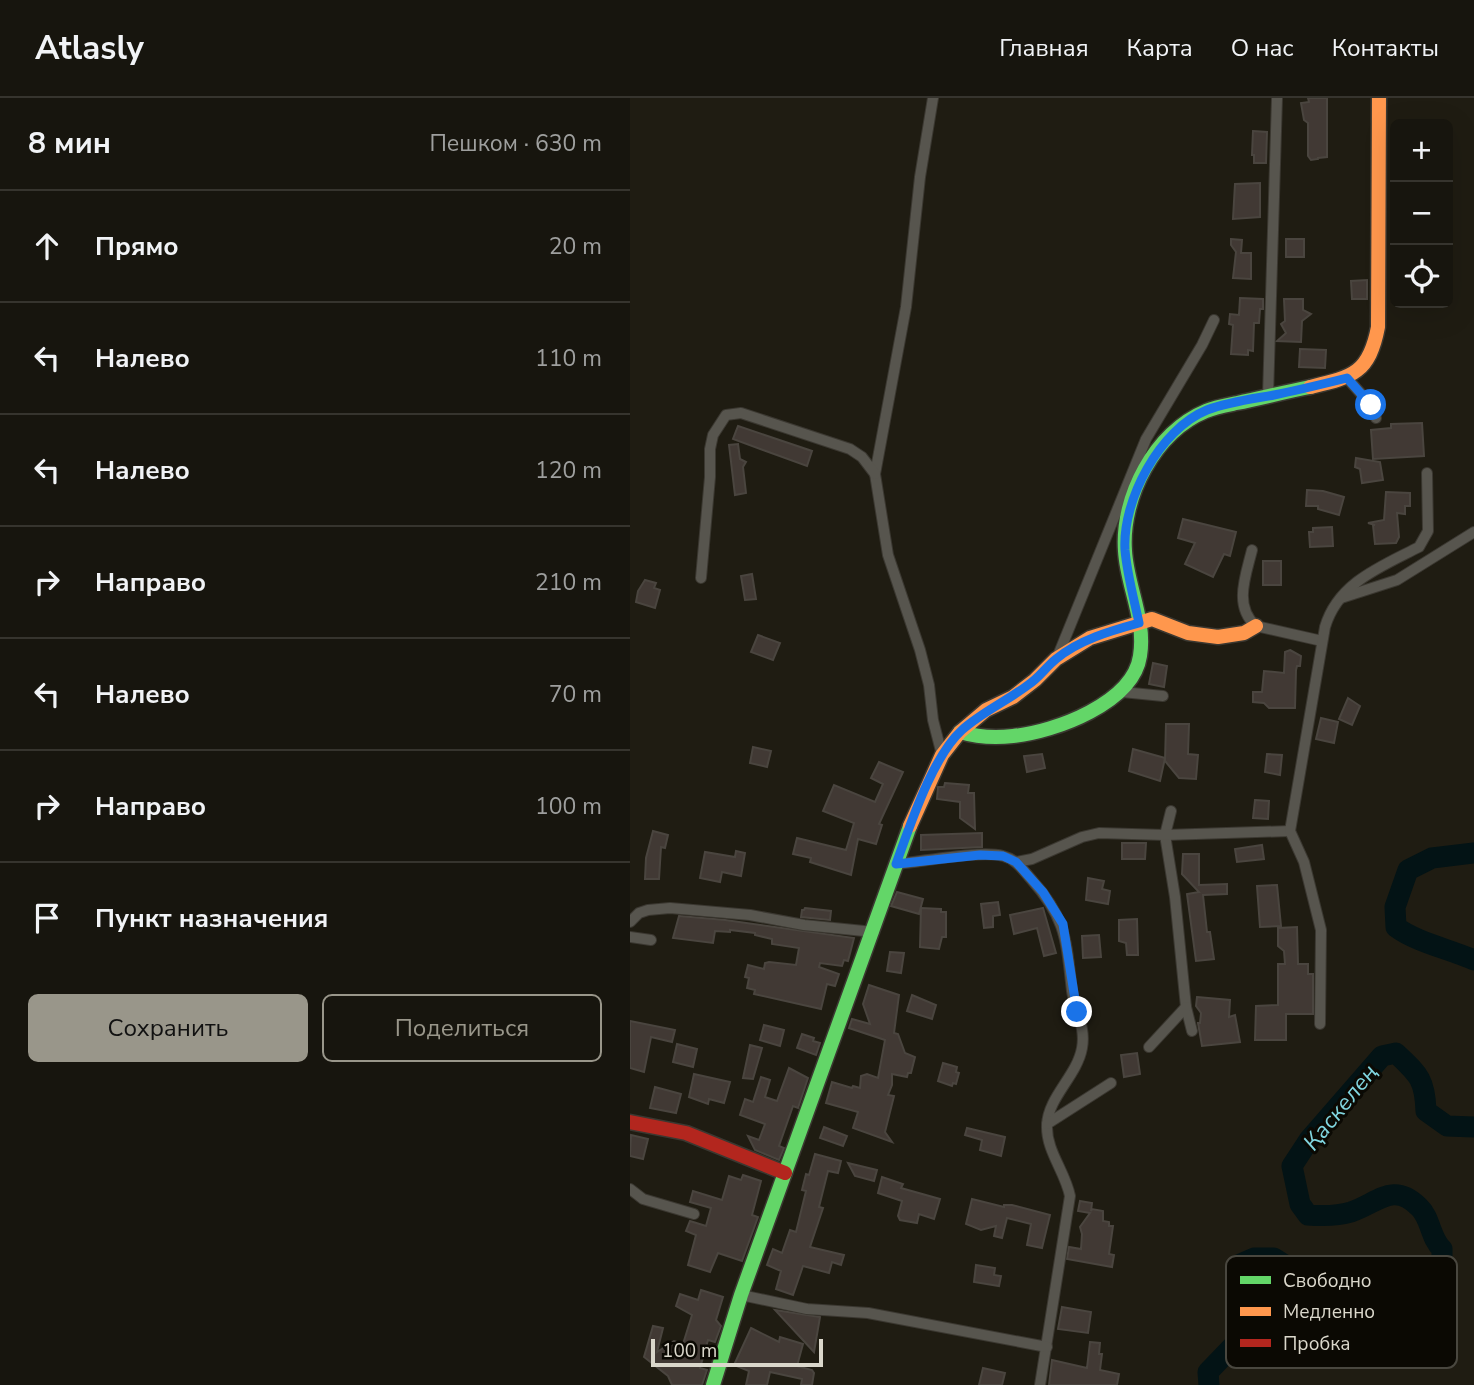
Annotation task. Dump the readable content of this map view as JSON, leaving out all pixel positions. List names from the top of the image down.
{
  "water": ["Қаскелең"],
  "legend": ["Свободно", "Медленно", "Пробка"],
  "scale_bar": "100 m",
  "page": {
    "header": "Atlasly",
    "nav": [
      "Главная",
      "Карта",
      "О нас",
      "Контакты"
    ],
    "heading": ["8 мин", "Пешком · 630 m"],
    "map_buttons": ["+", "−"],
    "list": [
      ["Прямо", "20 m"],
      ["Налево", "110 m"],
      ["Налево", "120 m"],
      ["Направо", "210 m"],
      ["Налево", "70 m"],
      ["Направо", "100 m"],
      "Пункт назначения"
    ],
    "buttons": ["Сохранить", "Поделиться"],
    "scale": "100 m"
  }
}
